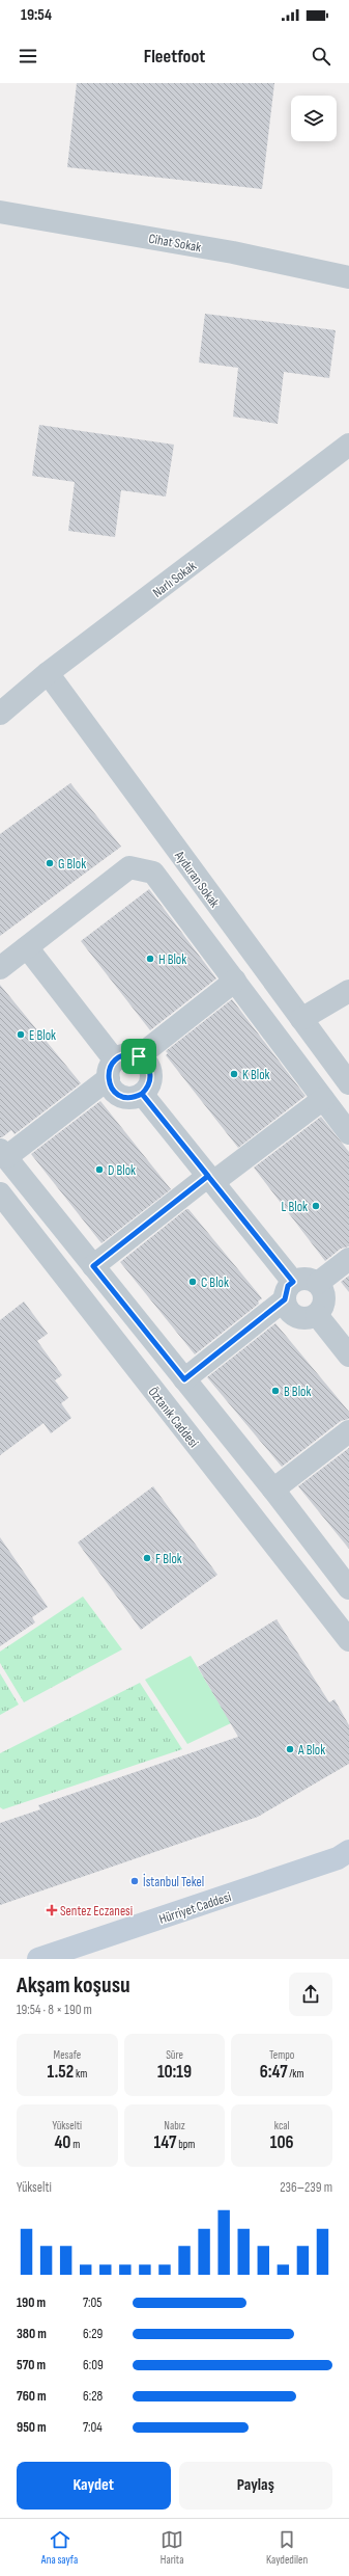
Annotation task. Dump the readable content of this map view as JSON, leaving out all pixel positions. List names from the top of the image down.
{
  "streets": {
    "main road": ["Hürriyet Caddesi"],
    "street": [
      "Cihat Sokak",
      "Narlı Sokak",
      "Ayduran Sokak",
      "Öztanık Caddesi"
    ]
  },
  "crossings": [
    ["Narlı Sokak", "Ayduran Sokak"]
  ],
  "places": {
    "other": [
      "G Blok",
      "H Blok",
      "E Blok",
      "K Blok",
      "D Blok",
      "L Blok",
      "C Blok",
      "B Blok",
      "F Blok",
      "A Blok",
      "İstanbul Tekel"
    ],
    "health": ["Sentez Eczanesi"]
  },
  "page": {
    "status": "19:54",
    "header": "Fleetfoot",
    "heading": ["Akşam koşusu", "19:54 · 8 × 190 m"],
    "stats": [
      ["Mesafe", "1.52 km"],
      ["Süre", "10:19"],
      ["Tempo", "6:47 /km"],
      ["Yükselti", "40 m"],
      ["Nabız", "147 bpm"],
      ["kcal", "106"]
    ],
    "chart": ["Yükselti", "236–239 m"],
    "list": [
      {
        "name": "190 m",
        "note": "7:05"
      },
      {
        "name": "380 m",
        "note": "6:29"
      },
      {
        "name": "570 m",
        "note": "6:09"
      },
      {
        "name": "760 m",
        "note": "6:28"
      },
      {
        "name": "950 m",
        "note": "7:04"
      }
    ],
    "buttons": ["Kaydet", "Paylaş"],
    "tabs": ["Ana sayfa", "Harita", "Kaydedilen"]
  }
}
